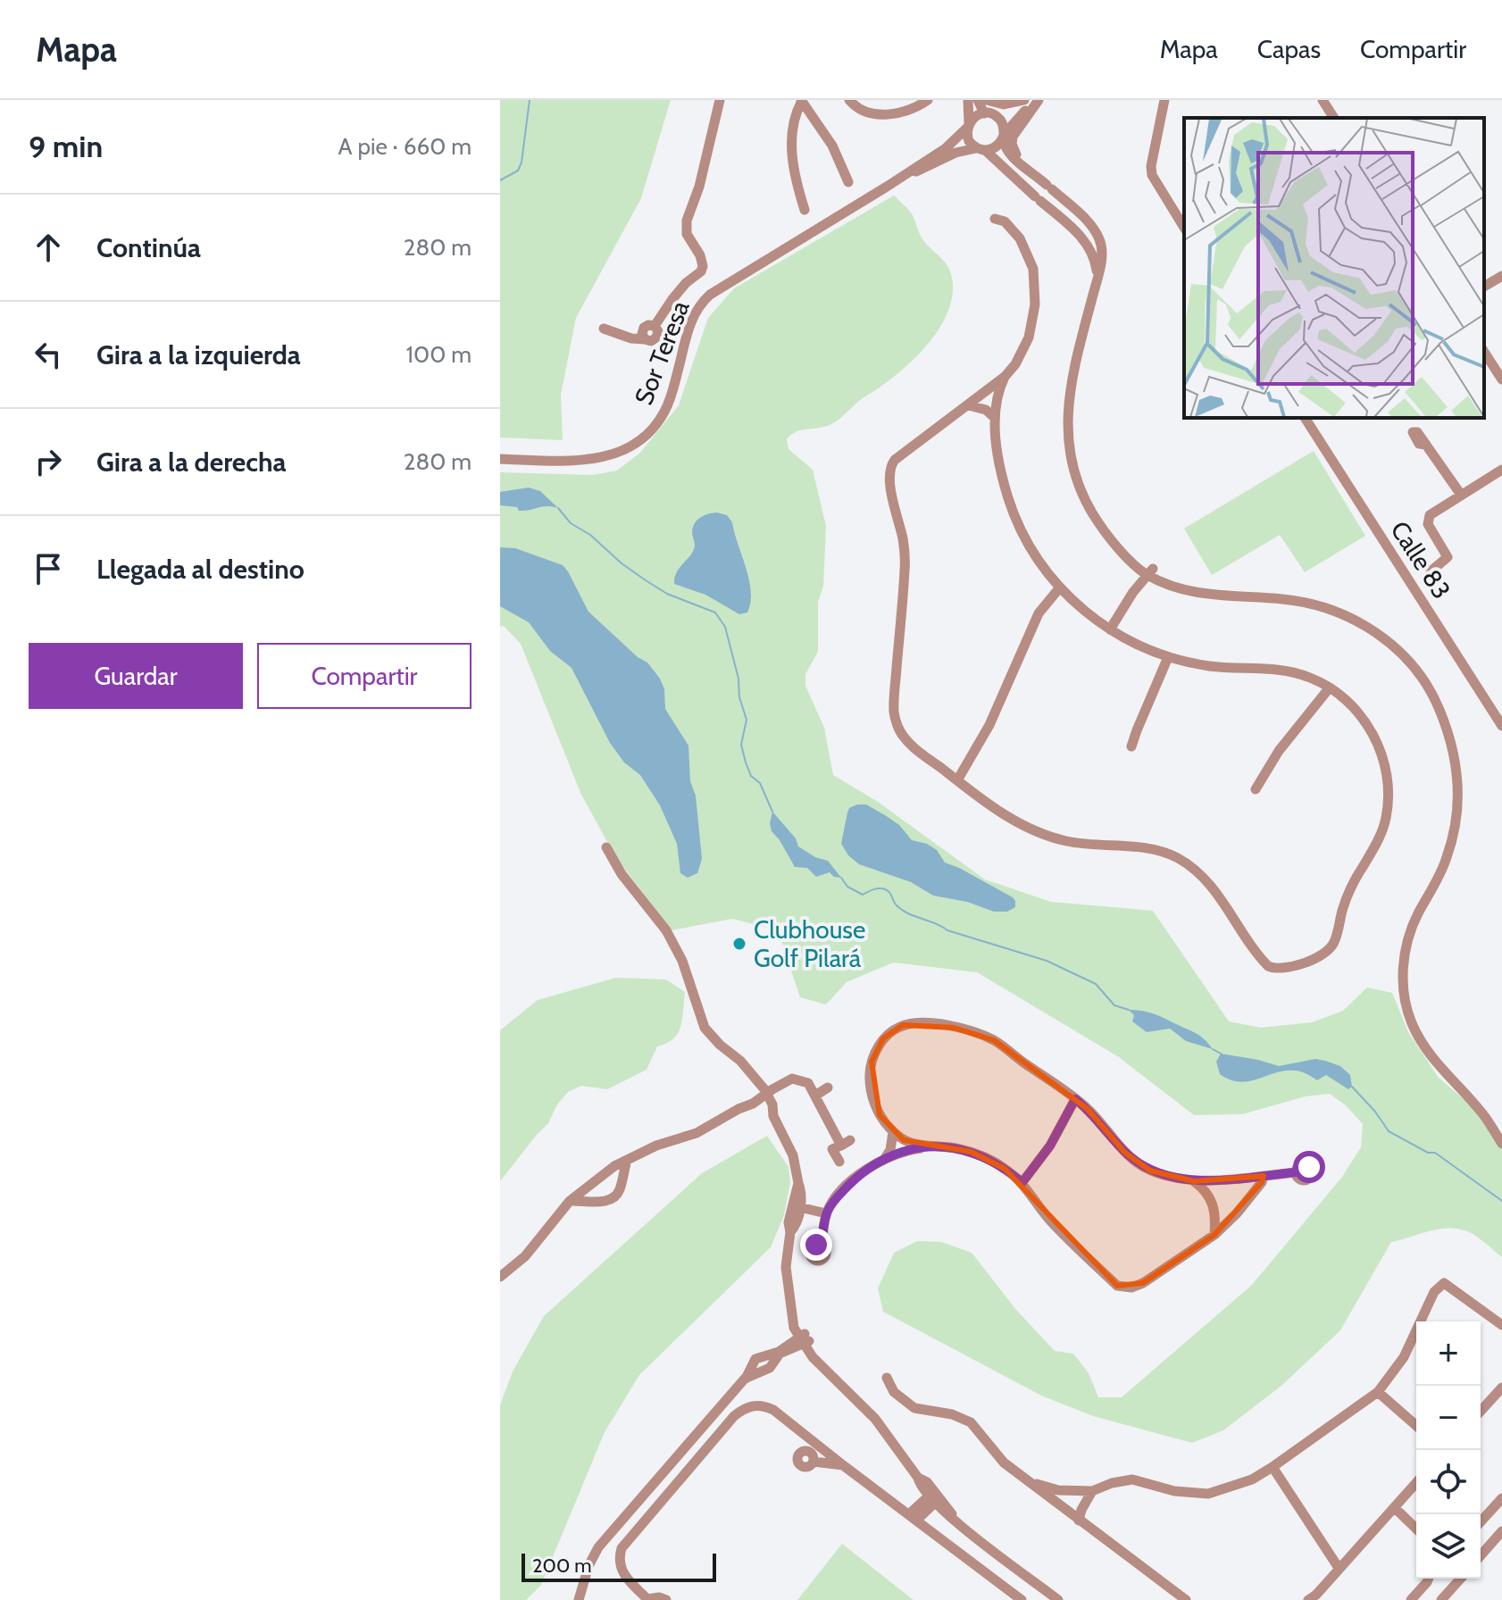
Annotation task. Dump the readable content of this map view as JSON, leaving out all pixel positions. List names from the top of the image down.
{
  "streets": {
    "street": ["Sor Teresa", "Calle 83"]
  },
  "places": ["Clubhouse Golf Pilará"],
  "scale_bar": "200 m",
  "page": {
    "header": "Mapa",
    "nav": ["Mapa", "Capas", "Compartir"],
    "heading": ["9 min", "A pie · 660 m"],
    "list": [
      ["Continúa", "280 m"],
      ["Gira a la izquierda", "100 m"],
      ["Gira a la derecha", "280 m"],
      "Llegada al destino"
    ],
    "buttons": ["Guardar", "Compartir"],
    "map_buttons": ["+", "−"],
    "scale": "200 m"
  }
}
